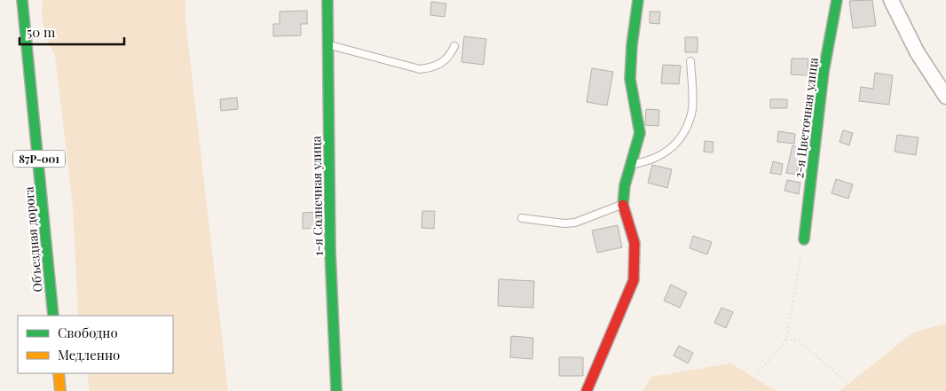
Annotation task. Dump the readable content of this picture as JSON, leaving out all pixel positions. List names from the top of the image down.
{
  "streets": {
    "street": [
      "2-я Цветочная улица",
      "87Р-001",
      "1-я Солнечная улица",
      "Объездная дорога"
    ]
  },
  "legend": ["Свободно", "Медленно"],
  "scale_bar": "50 m"
}
